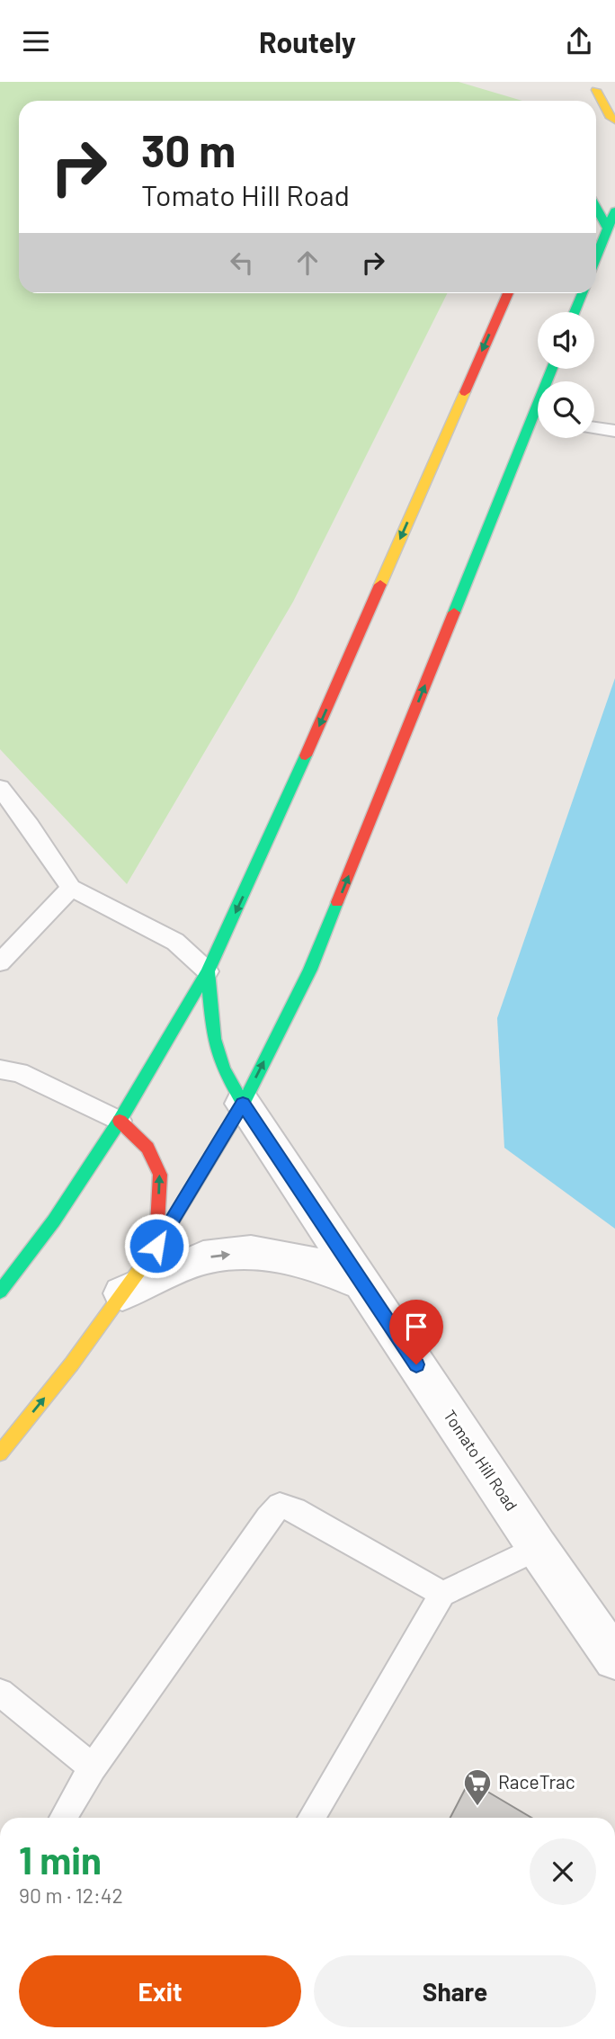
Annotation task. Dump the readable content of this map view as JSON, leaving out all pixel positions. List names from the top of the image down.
{
  "streets": {
    "street": ["Tomato Hill Road"]
  },
  "places": {
    "supermarket": ["RaceTrac"]
  },
  "page": {
    "header": "Routely",
    "turn": ["30 m", "Tomato Hill Road"],
    "heading": ["1 min", "90 m · 12:42"],
    "buttons": ["Exit", "Share"]
  }
}
